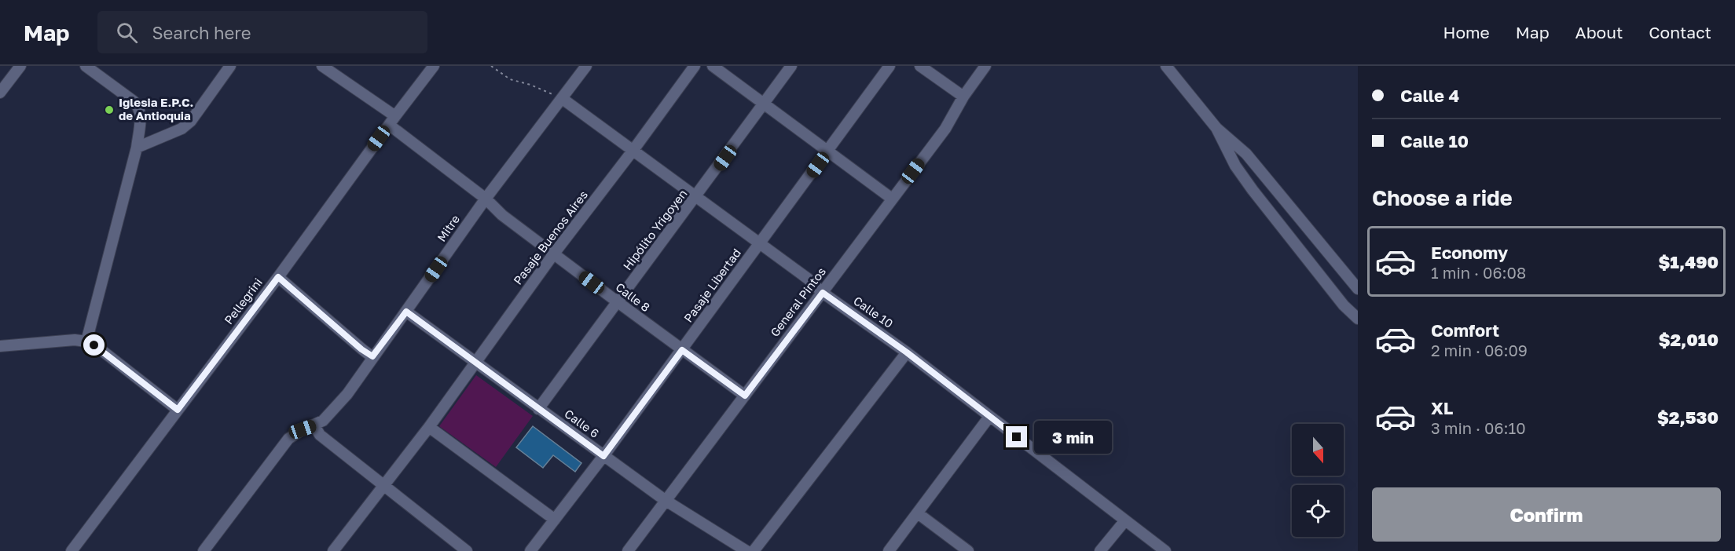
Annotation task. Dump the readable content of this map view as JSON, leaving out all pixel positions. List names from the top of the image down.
{
  "streets": {
    "street": [
      "Mitre",
      "Hipólito Yrigoyen",
      "Pasaje Buenos Aires",
      "Pasaje Libertad",
      "Calle 8",
      "Pellegrini",
      "General Pintos",
      "Calle 10",
      "Calle 6"
    ]
  },
  "crossings": [
    ["Mitre", "Calle 8"],
    ["Mitre", "Calle 10"],
    ["Mitre", "Calle 6"],
    ["Hipólito Yrigoyen", "Calle 8"],
    ["Hipólito Yrigoyen", "Calle 10"],
    ["Hipólito Yrigoyen", "Calle 6"],
    ["Pasaje Buenos Aires", "Calle 8"],
    ["Pasaje Buenos Aires", "Calle 10"],
    ["Pasaje Buenos Aires", "Calle 6"],
    ["Pasaje Libertad", "Calle 8"],
    ["Pasaje Libertad", "Calle 10"],
    ["Pasaje Libertad", "Calle 6"],
    ["Calle 8", "Pellegrini"],
    ["Calle 8", "General Pintos"],
    ["General Pintos", "Calle 10"],
    ["General Pintos", "Calle 6"]
  ],
  "places": ["Iglesia E.P.C. de Antioquia"],
  "north": "bottom",
  "page": {
    "header": "Map",
    "search": "Search here",
    "nav": [
      "Home",
      "Map",
      "About",
      "Contact"
    ],
    "banner": ["Calle 4", "Calle 10"],
    "heading": "Choose a ride",
    "list": [
      {
        "name": "Economy",
        "note": "1 min · 06:08",
        "value": "$1,490"
      },
      {
        "name": "Comfort",
        "note": "2 min · 06:09",
        "value": "$2,010"
      },
      {
        "name": "XL",
        "note": "3 min · 06:10",
        "value": "$2,530"
      }
    ],
    "bubble": "3 min",
    "buttons": "Confirm"
  }
}
